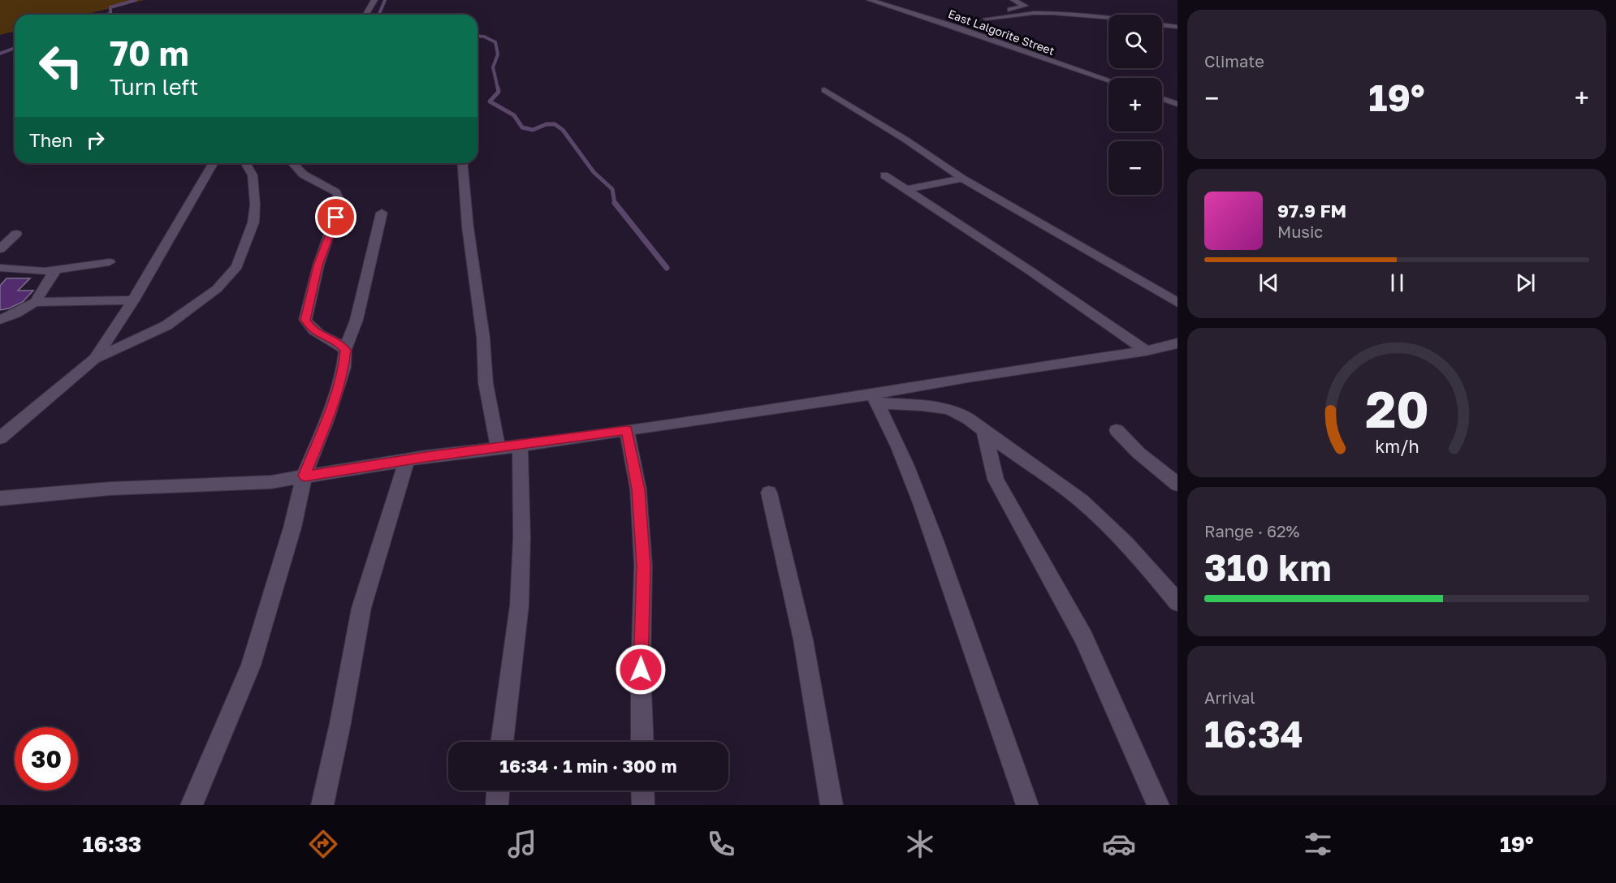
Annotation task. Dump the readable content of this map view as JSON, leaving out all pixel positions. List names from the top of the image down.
{
  "streets": {
    "street": ["East Lalgorite Street"]
  },
  "page": {
    "tile": [
      "Climate",
      ["Range · 62%", "310 km"],
      ["Arrival", "16:34"]
    ],
    "map_buttons": ["+", "−"],
    "turn": ["70 m", "Turn left"],
    "heat": ["−", "19°", "+"],
    "then": "Then",
    "song": ["97.9 FM", "Music"],
    "limit": "30",
    "trip": "16:34 · 1 min · 300 m",
    "tabs": ["16:33", "19°"],
    "gauge": ["20", "km/h"]
  }
}
